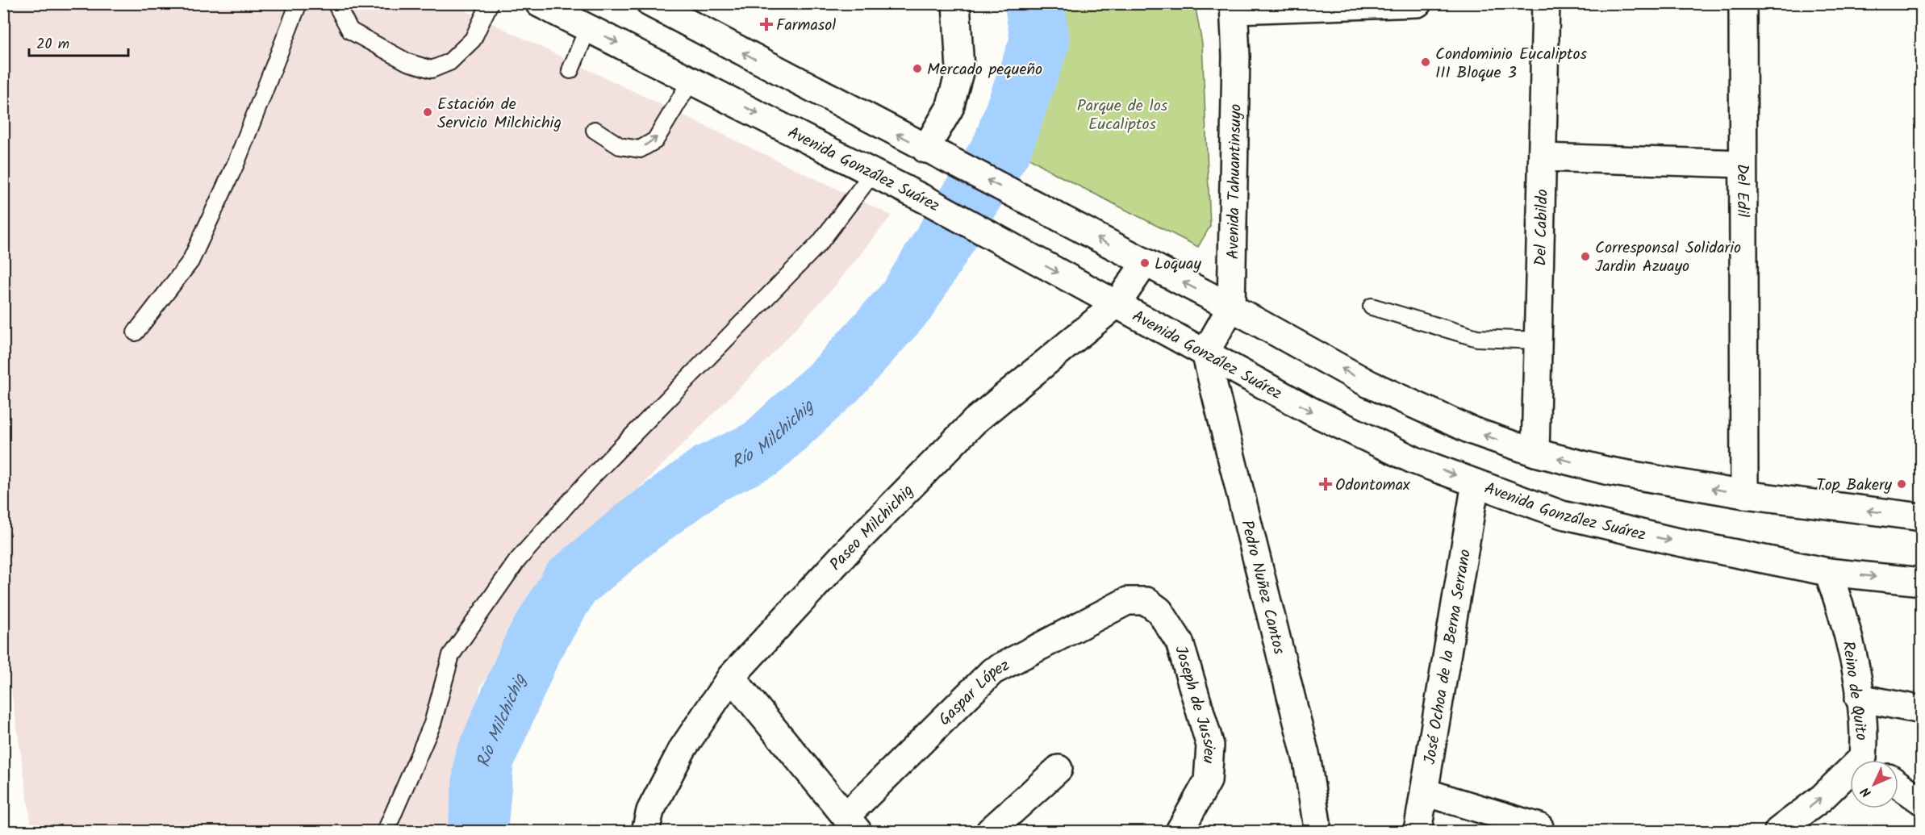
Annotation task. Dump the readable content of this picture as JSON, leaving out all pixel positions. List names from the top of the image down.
{
  "streets": {
    "street": [
      "Avenida González Suárez",
      "Avenida Tahuantinsuyo",
      "Del Edil",
      "Del Cabildo",
      "Paseo Milchichig",
      "Pedro Nuñez Cantos",
      "José Ochoa de la Berna Serrano",
      "Reino de Quito",
      "Gaspar López",
      "Joseph de Jussieu"
    ]
  },
  "crossings": [
    ["Avenida González Suárez", "Avenida Tahuantinsuyo"],
    ["Avenida González Suárez", "Paseo Milchichig"],
    ["Avenida González Suárez", "Pedro Nuñez Cantos"],
    ["Avenida González Suárez", "José Ochoa de la Berna Serrano"],
    ["Avenida González Suárez", "Reino de Quito"],
    ["Avenida Tahuantinsuyo", "Pedro Nuñez Cantos"],
    ["Gaspar López", "Joseph de Jussieu"]
  ],
  "water": ["Río Milchichig"],
  "parks": ["Parque de los Eucaliptos"],
  "places": {
    "health": ["Farmasol", "Odontomax"],
    "other": [
      "Condominio Eucaliptos III Bloque 3",
      "Mercado pequeño",
      "Estación de Servicio Milchichig",
      "Corresponsal Solidario Jardin Azuayo",
      "Loquay",
      "Top Bakery"
    ]
  },
  "scale_bar": "20 m",
  "north": "bottom left"
}
